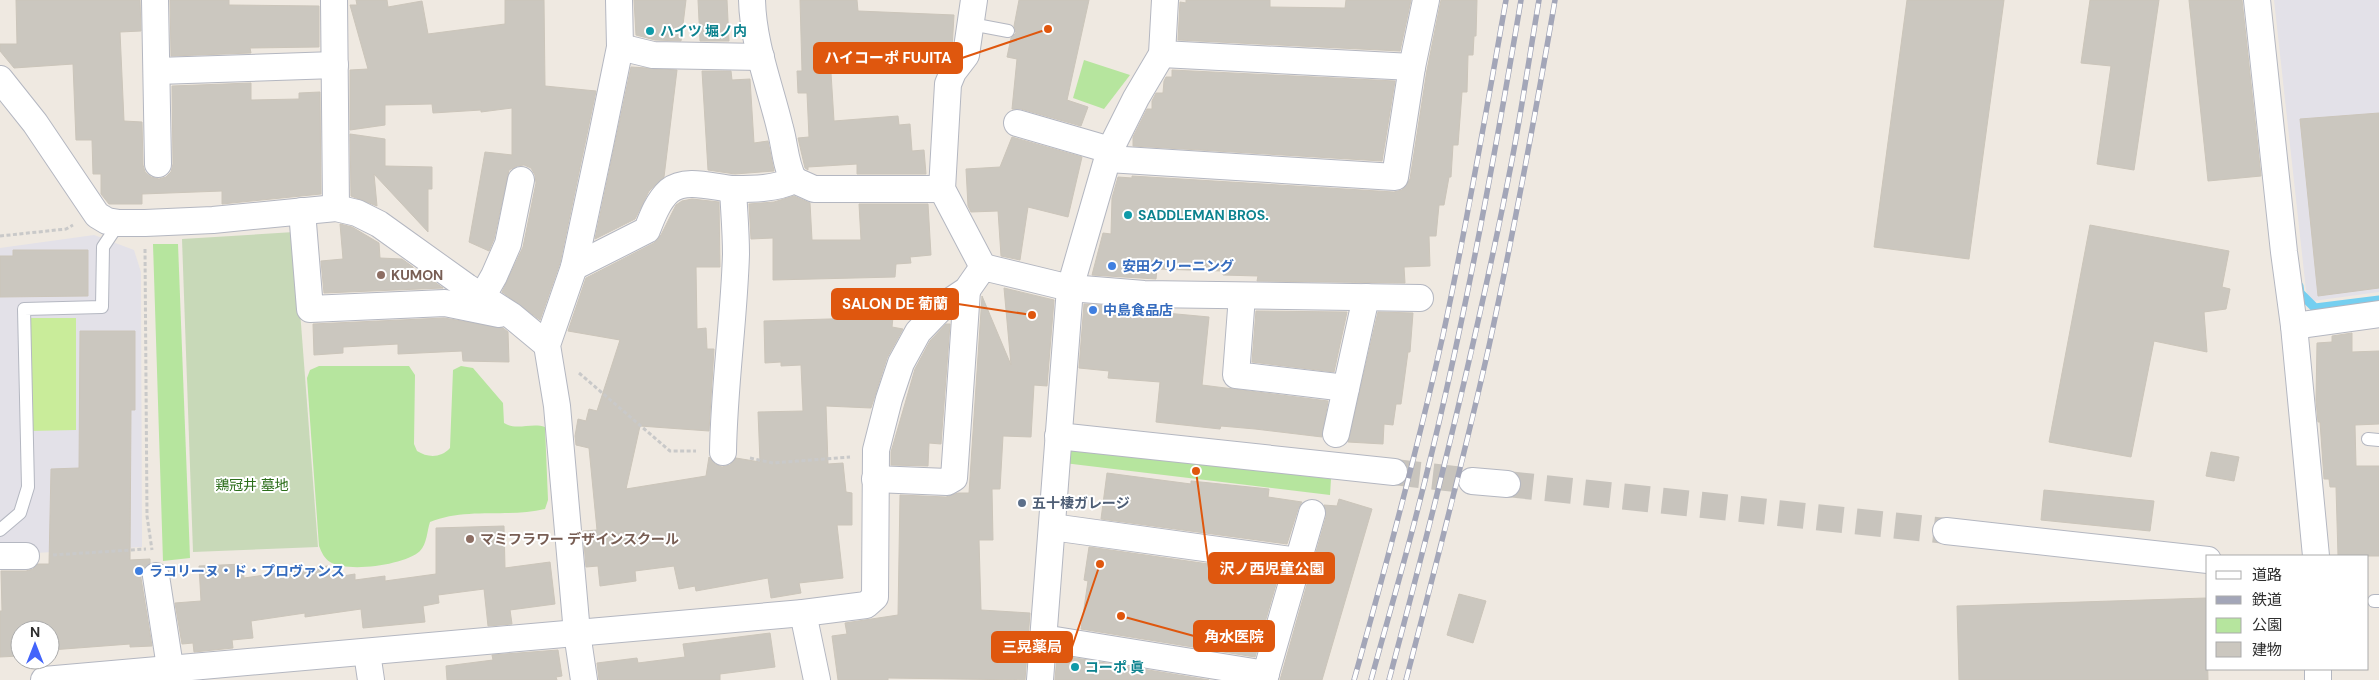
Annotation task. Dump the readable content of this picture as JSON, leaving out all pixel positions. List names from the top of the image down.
{
  "parks": ["鶏冠井 墓地"],
  "places": [
    "ハイコーポ FUJITA",
    "ハイツ 堀ノ内",
    "SADDLEMAN BROS.",
    "安田クリーニング",
    "KUMON",
    "中島食品店",
    "SALON DE 葡蘭",
    "沢ノ西児童公園",
    "五十棲ガレージ",
    "マミフラワー デザインスクール",
    "三晃薬局",
    "ラコリーヌ・ド・プロヴァンス",
    "角水医院",
    "コーポ 眞"
  ],
  "legend": [
    "道路",
    "鉄道",
    "公園",
    "建物"
  ],
  "north": "top"
}
